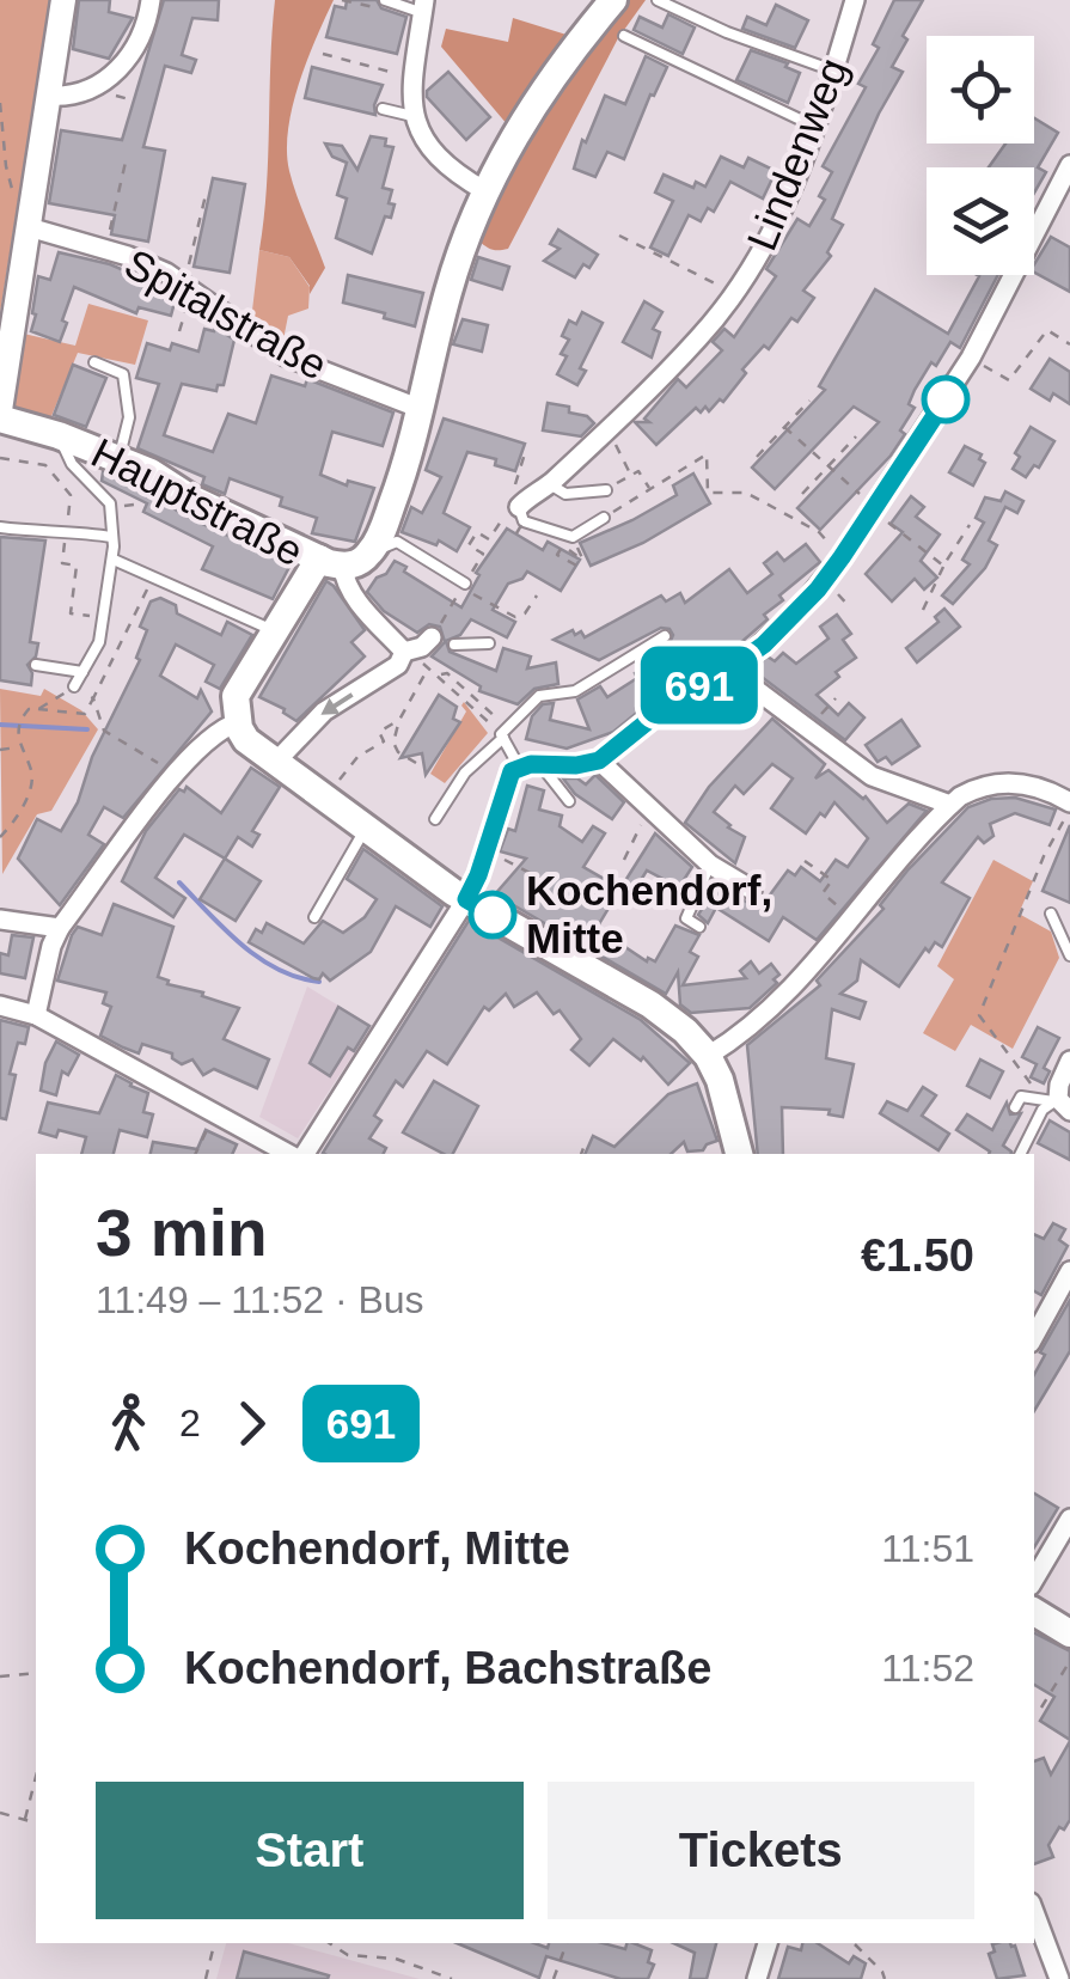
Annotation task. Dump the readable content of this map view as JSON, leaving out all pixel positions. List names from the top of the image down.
{
  "streets": {
    "main road": ["Hauptstraße"],
    "street": ["Lindenweg", "Spitalstraße"]
  },
  "places": ["Kochendorf, Mitte"],
  "lines": ["bus line 691"],
  "page": {
    "on_map": "691",
    "heading": ["3 min", "11:49 – 11:52 · Bus", "€1.50"],
    "legs": ["2", "691"],
    "list": [
      {
        "name": "Kochendorf, Mitte",
        "value": "11:51"
      },
      {
        "name": "Kochendorf, Bachstraße",
        "value": "11:52"
      }
    ],
    "buttons": ["Start", "Tickets"]
  }
}
